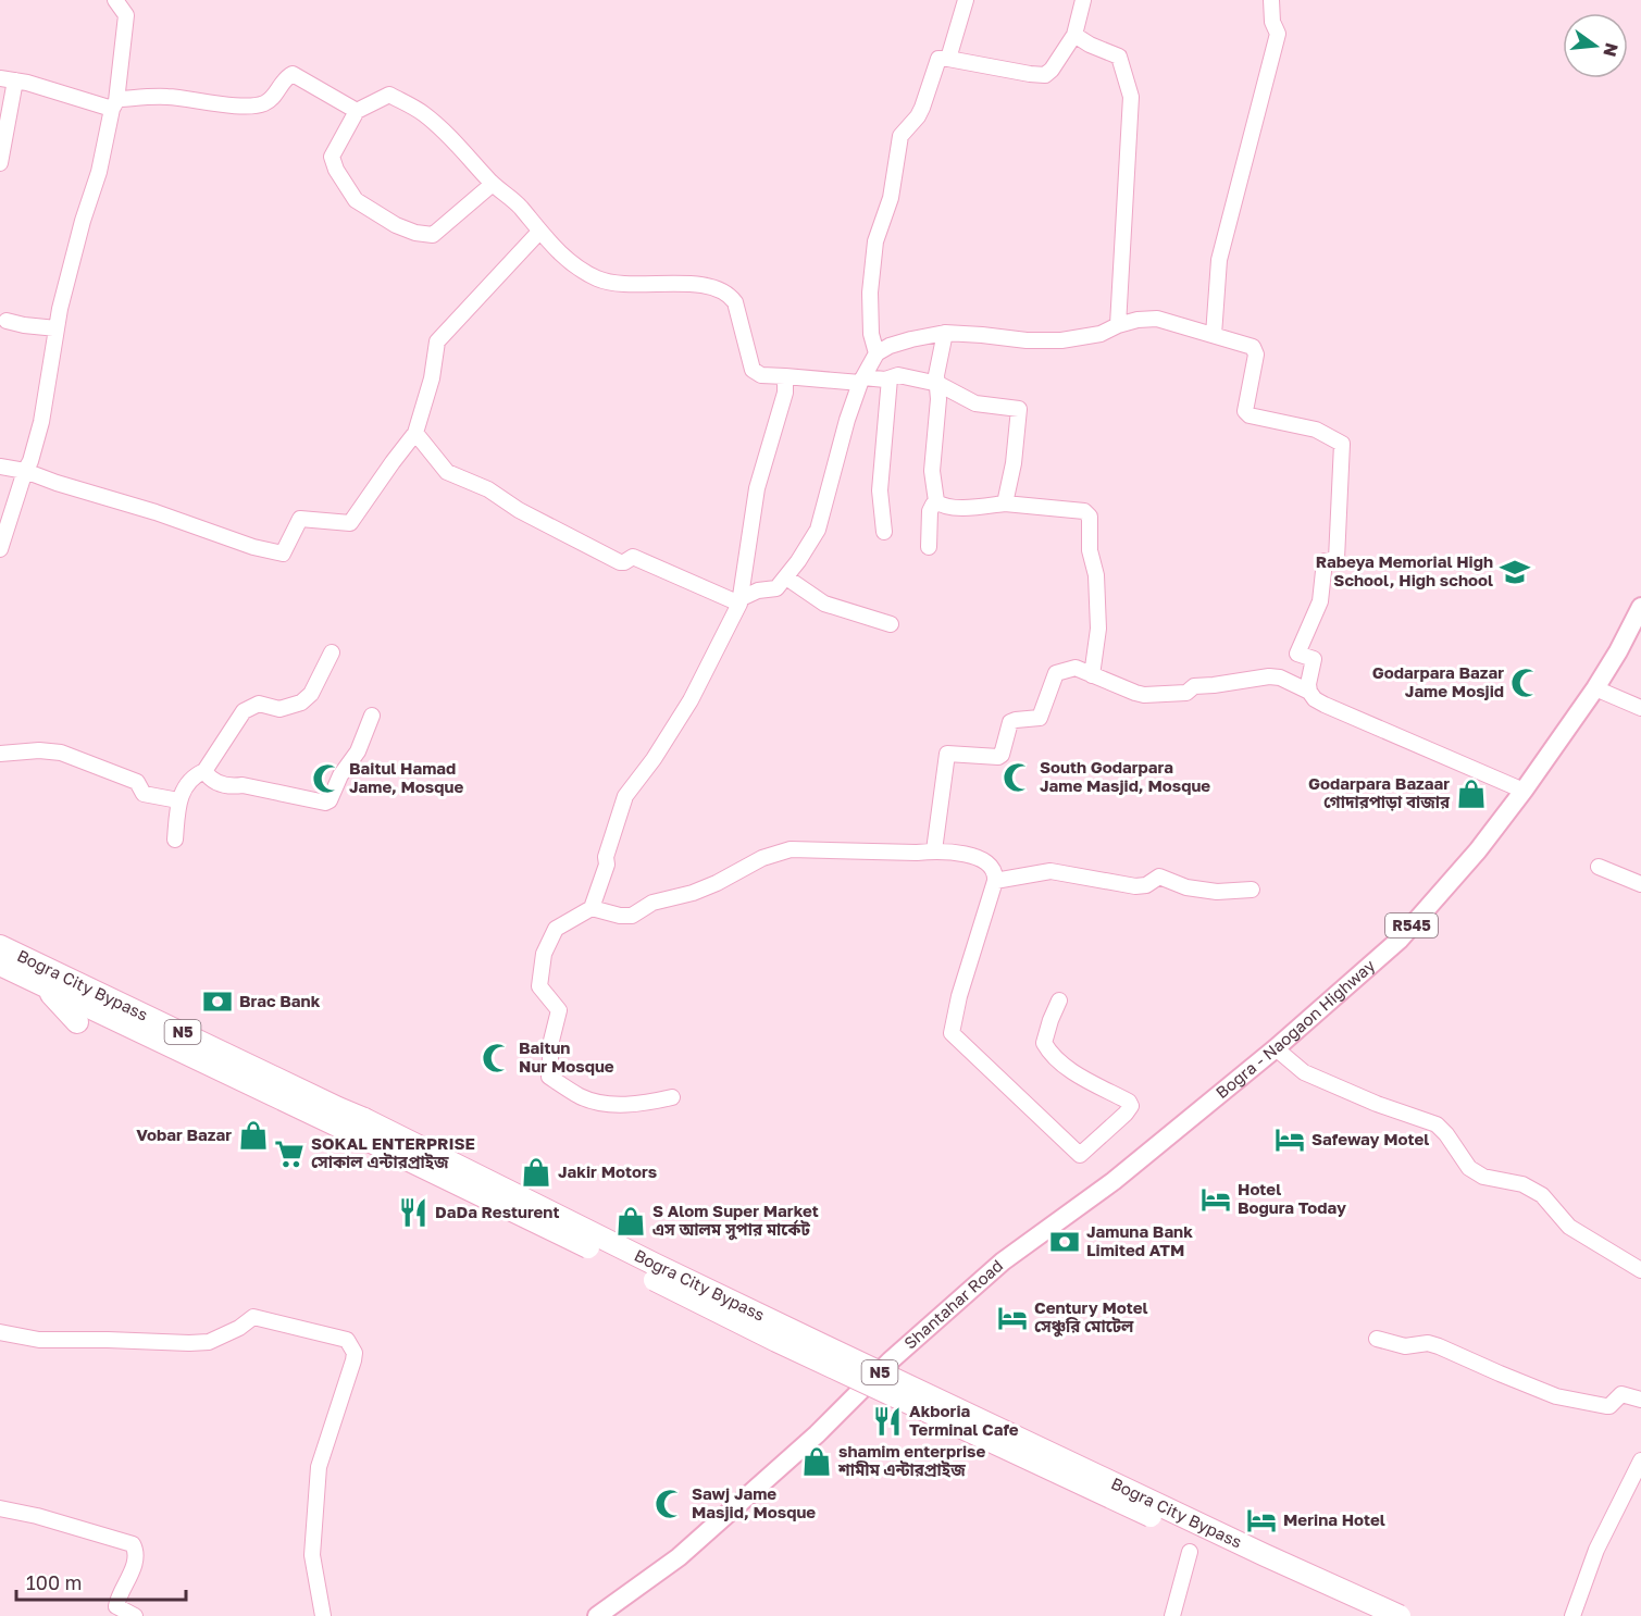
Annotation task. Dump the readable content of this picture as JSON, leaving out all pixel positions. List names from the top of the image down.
{
  "streets": {
    "highway": ["Bogra City Bypass", "N5"],
    "main road": ["R545", "Bogra - Naogaon Highway", "Shantahar Road"]
  },
  "crossings": [
    ["Bogra - Naogaon Highway", "Shantahar Road"]
  ],
  "places": {
    "school or university": ["Rabeya Memorial High School, High school"],
    "mosque": [
      "Godarpara Bazar Jame Mosjid",
      "South Godarpara Jame Masjid, Mosque",
      "Baitul Hamad Jame, Mosque",
      "Baitun Nur Mosque",
      "Sawj Jame Masjid, Mosque"
    ],
    "shop": [
      "Godarpara Bazaar গোদারপাড়া বাজার",
      "Vobar Bazar",
      "Jakir Motors",
      "S Alom Super Market এস আলম সুপার মার্কেট",
      "shamim enterprise শামীম এন্টারপ্রাইজ"
    ],
    "bank": ["Brac Bank", "Jamuna Bank Limited ATM"],
    "hotel": [
      "Safeway Motel",
      "Hotel Bogura Today",
      "Century Motel সেঞ্চুরি মোটেল",
      "Merina Hotel"
    ],
    "supermarket": ["SOKAL ENTERPRISE সোকাল এন্টারপ্রাইজ"],
    "restaurant": ["DaDa Resturent", "Akboria Terminal Cafe"]
  },
  "scale_bar": "100 m",
  "north": "right"
}
